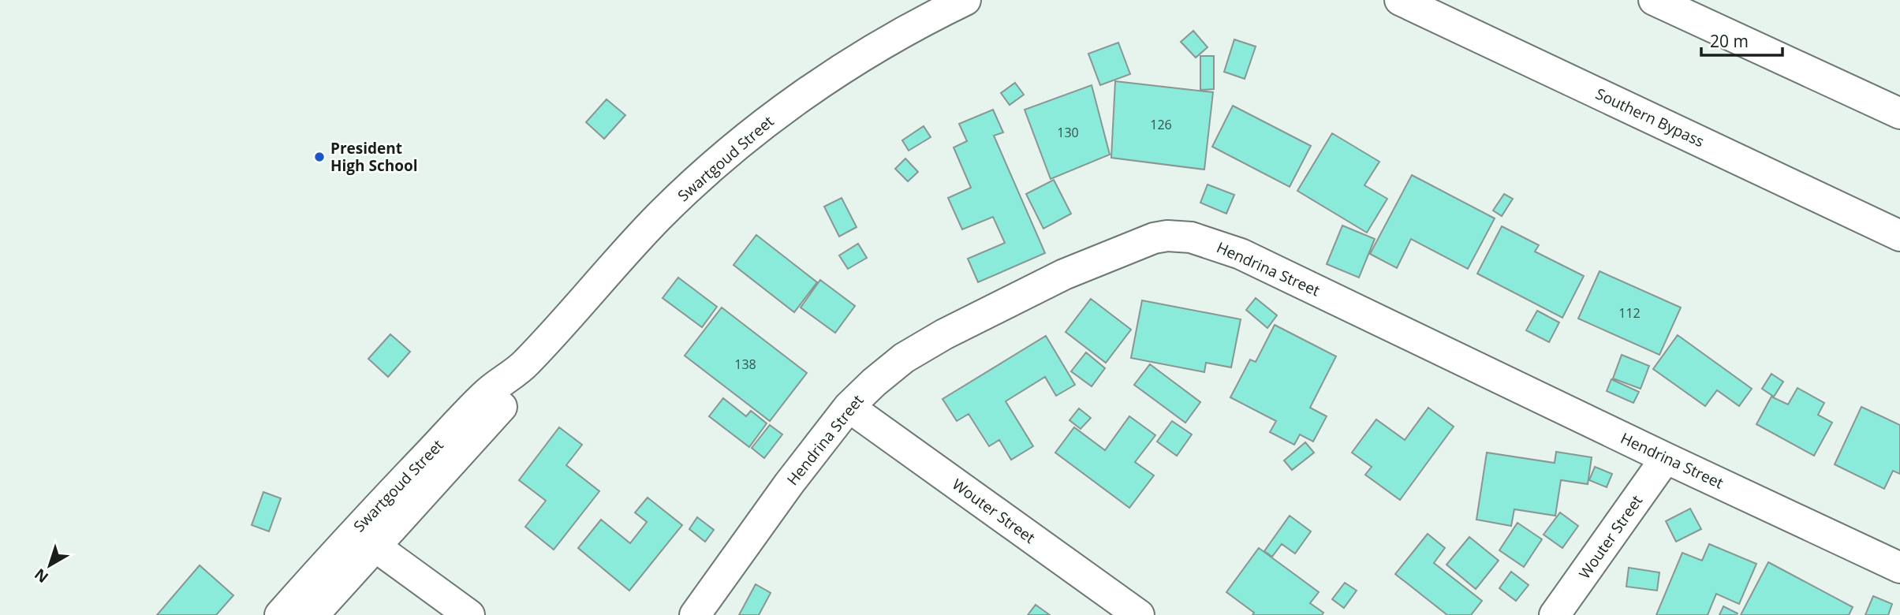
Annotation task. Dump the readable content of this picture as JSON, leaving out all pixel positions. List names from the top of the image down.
{
  "streets": {
    "main road": [
      "Southern Bypass",
      "Swartgoud Street",
      "Hendrina Street",
      "Wouter Street"
    ]
  },
  "crossings": [
    ["Hendrina Street", "Wouter Street"]
  ],
  "places": ["President High School"],
  "house_numbers": [
    "126",
    "130",
    "112",
    "138"
  ],
  "scale_bar": "20 m",
  "north": "bottom left"
}
